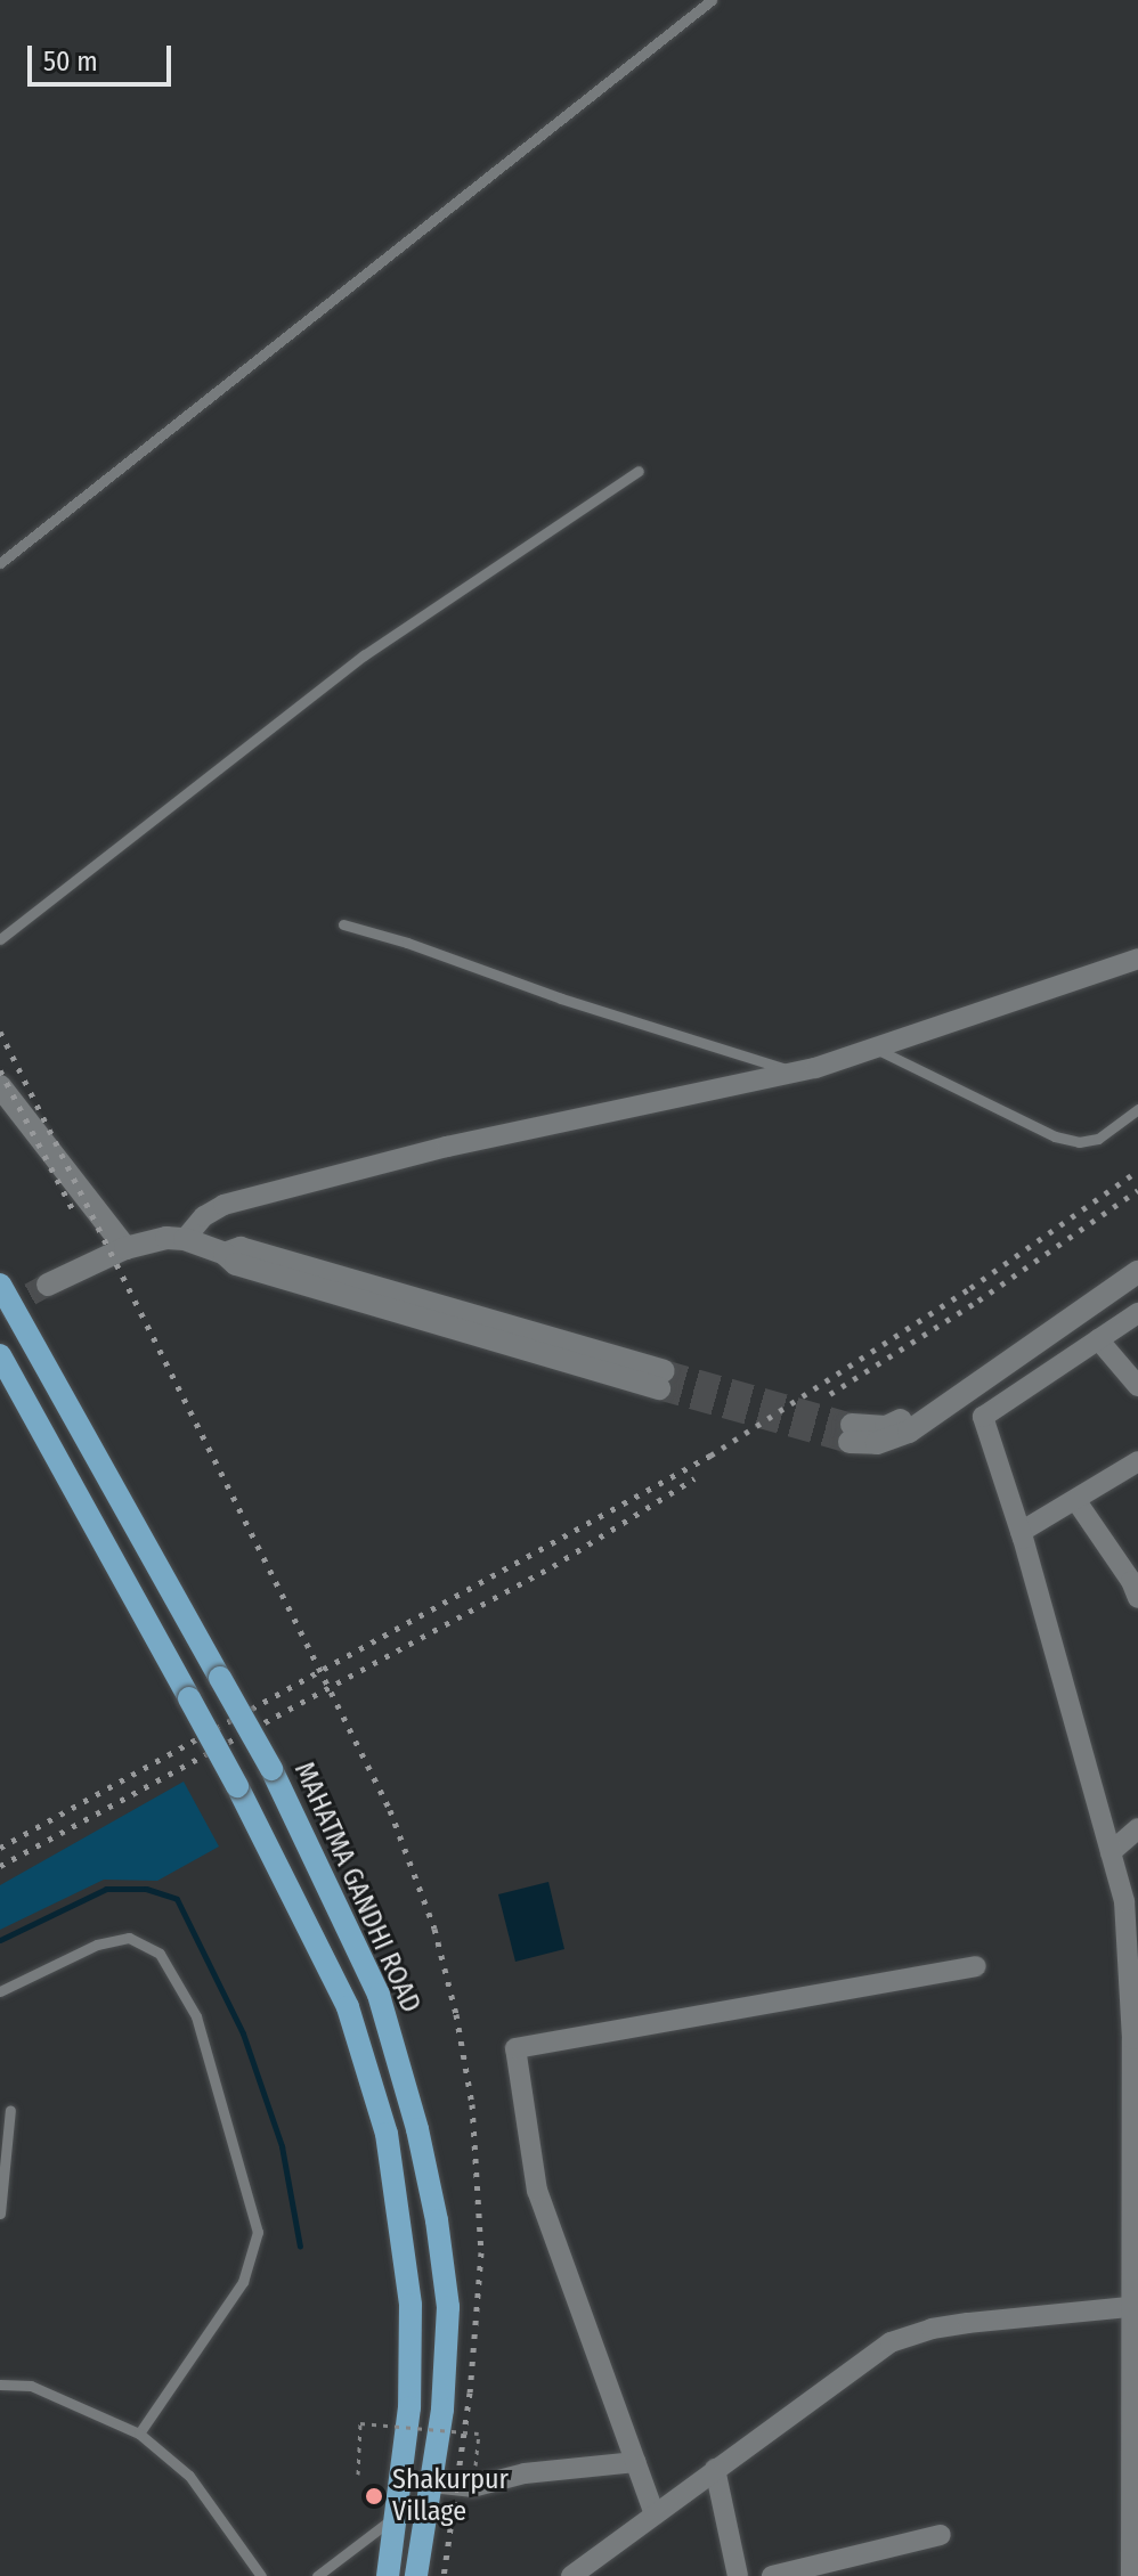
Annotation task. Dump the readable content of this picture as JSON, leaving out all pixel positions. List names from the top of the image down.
{
  "streets": {
    "main road": ["MAHATMA GANDHI ROAD"]
  },
  "places": ["Shakurpur Village"],
  "scale_bar": "50 m"
}
